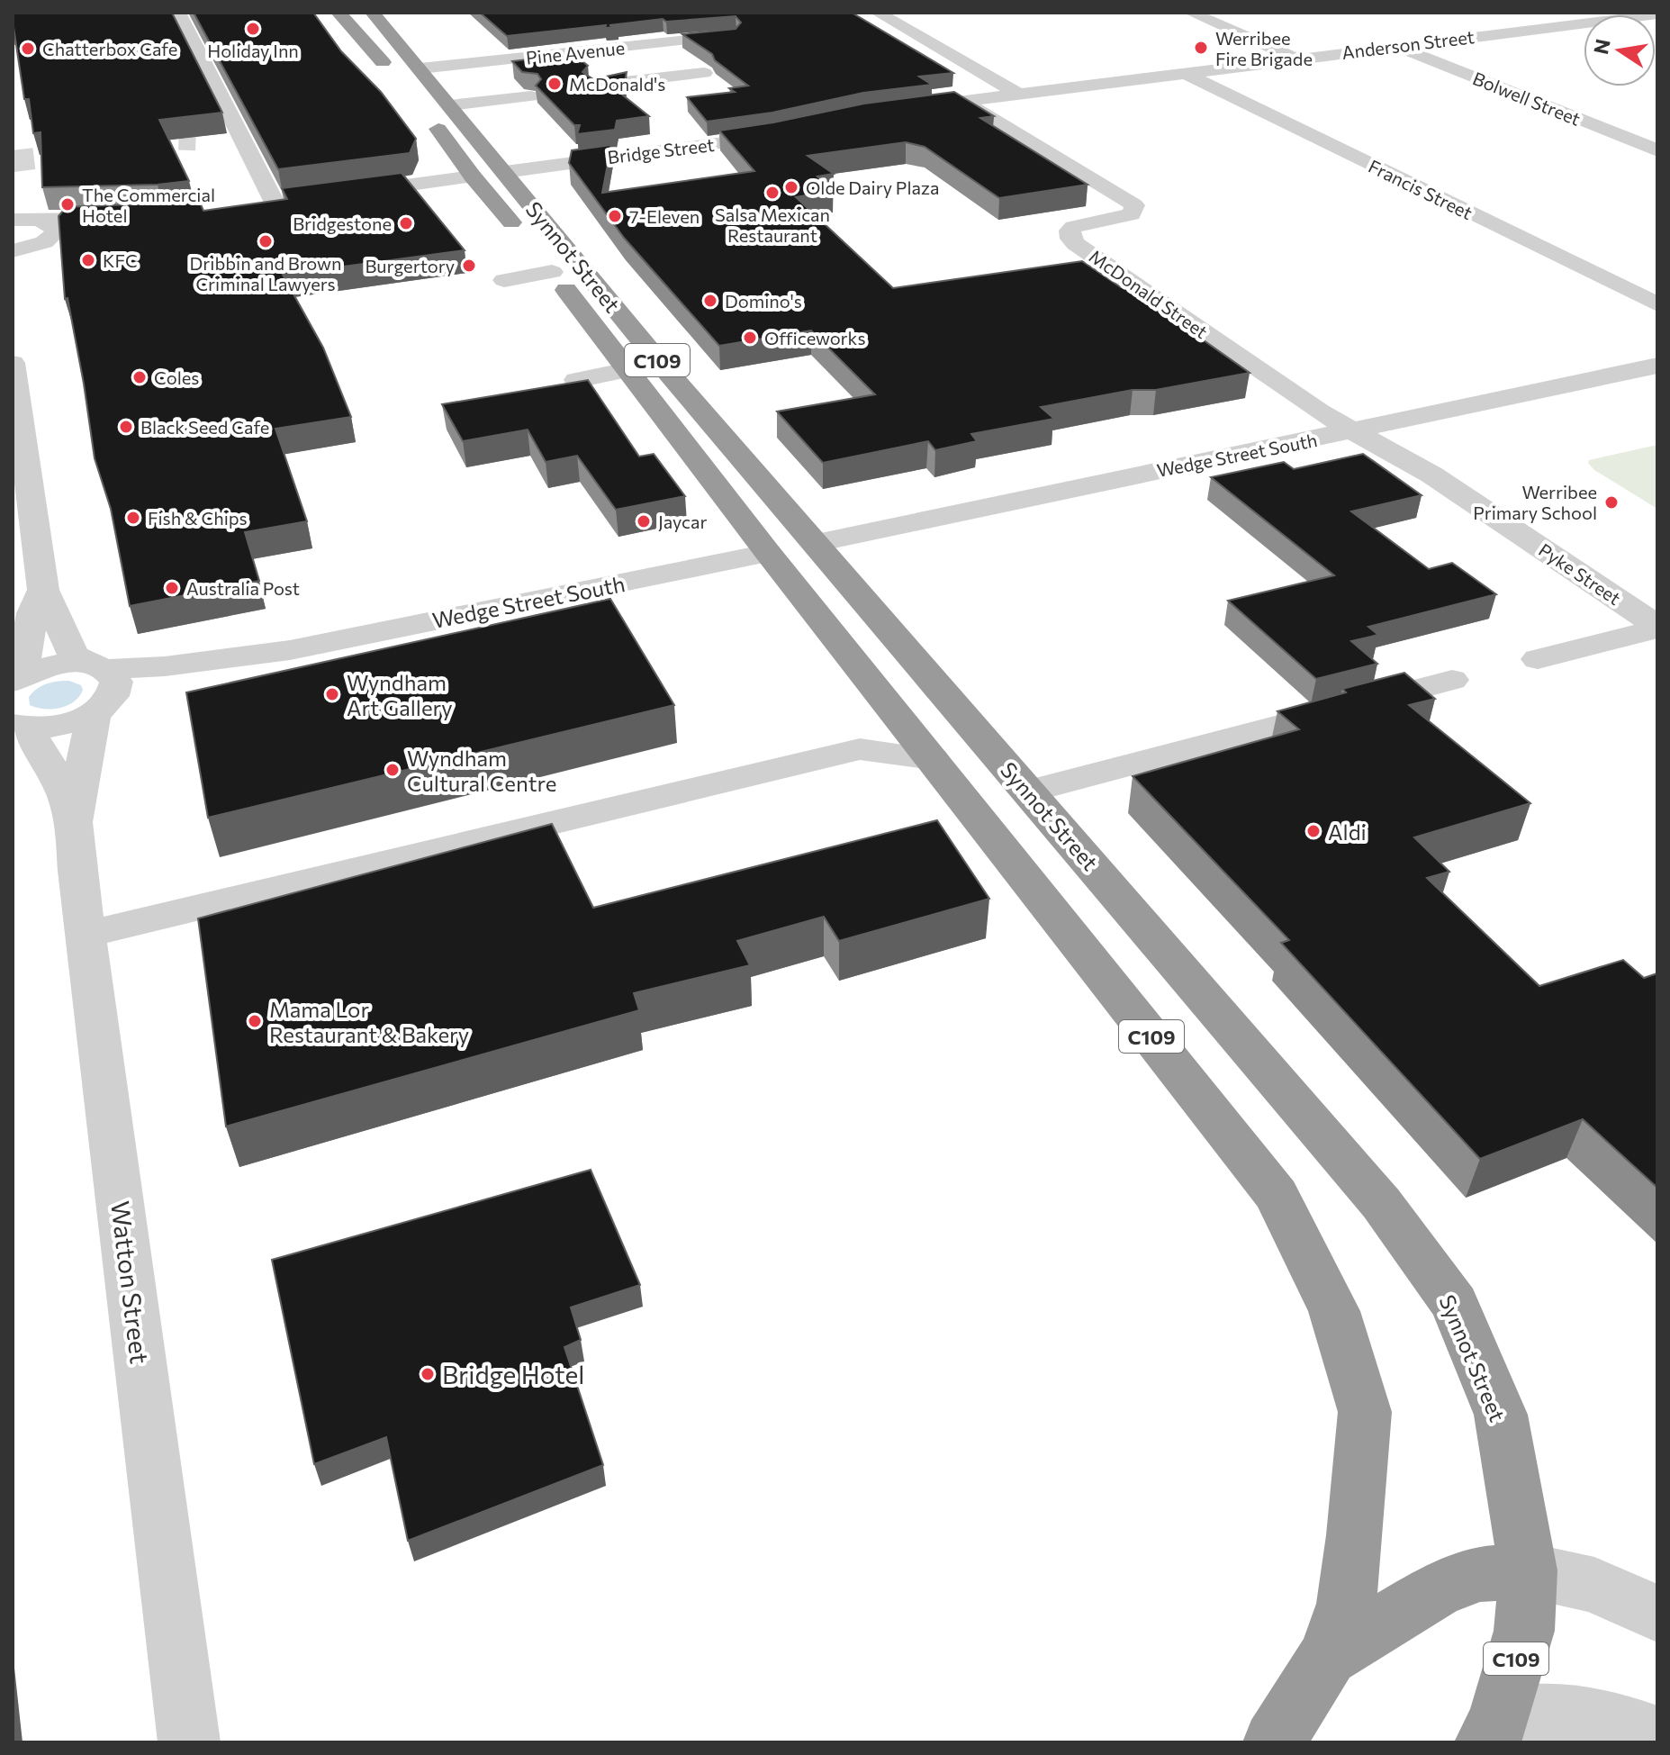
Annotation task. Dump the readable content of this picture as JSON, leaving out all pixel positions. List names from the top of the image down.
{
  "streets": {
    "highway": ["Synnot Street", "C109"],
    "street": [
      "Anderson Street",
      "Pine Avenue",
      "Bolwell Street",
      "Bridge Street",
      "Francis Street",
      "McDonald Street",
      "Wedge Street South",
      "Pyke Street",
      "Watton Street"
    ]
  },
  "crossings": [
    ["Anderson Street", "Bolwell Street"],
    ["Anderson Street", "Francis Street"],
    ["Anderson Street", "McDonald Street"],
    ["Pine Avenue", "Synnot Street"],
    ["Bridge Street", "Synnot Street"],
    ["Synnot Street", "C109"],
    ["Synnot Street", "Wedge Street South"],
    ["McDonald Street", "Wedge Street South"],
    ["McDonald Street", "Pyke Street"],
    ["Wedge Street South", "Pyke Street"],
    ["Wedge Street South", "Watton Street"]
  ],
  "places": [
    "Holiday Inn",
    "Werribee Fire Brigade",
    "Chatterbox Cafe",
    "McDonald's",
    "Olde Dairy Plaza",
    "Salsa Mexican Restaurant",
    "The Commercial Hotel",
    "7-Eleven",
    "Bridgestone",
    "Dribbin and Brown Criminal Lawyers",
    "KFC",
    "Burgertory",
    "Domino's",
    "Officeworks",
    "Coles",
    "Black Seed Cafe",
    "Werribee Primary School",
    "Fish & Chips",
    "Jaycar",
    "Australia Post",
    "Wyndham Art Gallery",
    "Wyndham Cultural Centre",
    "Aldi",
    "Mama Lor Restaurant & Bakery",
    "Bridge Hotel"
  ],
  "north": "left"
}
